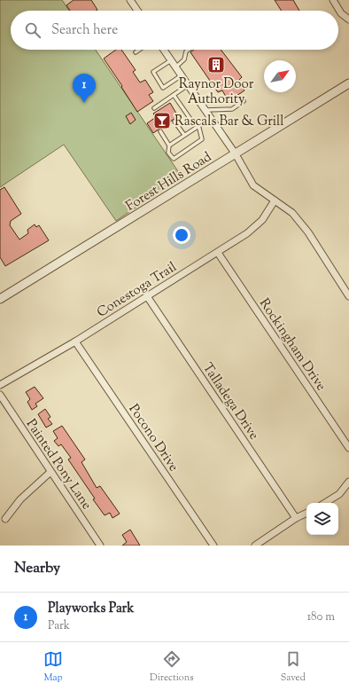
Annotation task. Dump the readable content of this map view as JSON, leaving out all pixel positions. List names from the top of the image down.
{
  "streets": {
    "street": [
      "Forest Hills Road",
      "Conestoga Trail",
      "Rockingham Drive",
      "Talladega Drive",
      "Pocono Drive",
      "Painted Pony Lane"
    ]
  },
  "crossings": [
    ["Conestoga Trail", "Rockingham Drive"],
    ["Conestoga Trail", "Talladega Drive"],
    ["Conestoga Trail", "Pocono Drive"]
  ],
  "places": {
    "building": ["Raynor Door Authority"],
    "bar": ["Rascals Bar & Grill"]
  },
  "north": "top right",
  "page": {
    "search": "Search here",
    "pins": "1",
    "heading": "Nearby",
    "list": [
      {
        "mark": "1",
        "name": "Playworks Park",
        "note": "Park",
        "value": "180 m"
      }
    ],
    "nav": ["Map", "Directions", "Saved"]
  }
}
